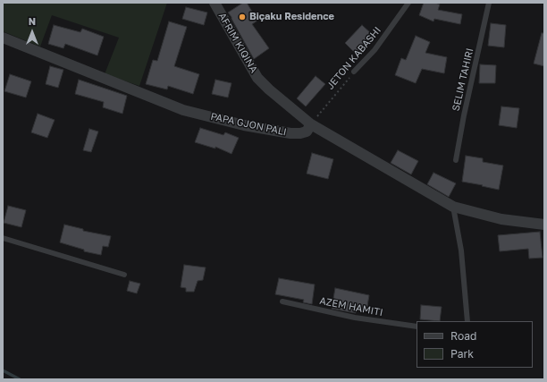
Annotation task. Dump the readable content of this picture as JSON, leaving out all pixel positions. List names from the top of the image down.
{
  "streets": {
    "street": ["AFRIM KIQINA", "PAPA GJON PALI"],
    "lane": ["JETON KABASHI", "SELIM TAHIRI", "AZEM HAMITI"]
  },
  "crossings": [
    ["AFRIM KIQINA", "JETON KABASHI"],
    ["AFRIM KIQINA", "PAPA GJON PALI"],
    ["JETON KABASHI", "PAPA GJON PALI"]
  ],
  "places": ["Biçaku Residence"],
  "legend": ["Road", "Park"],
  "north": "top"
}
